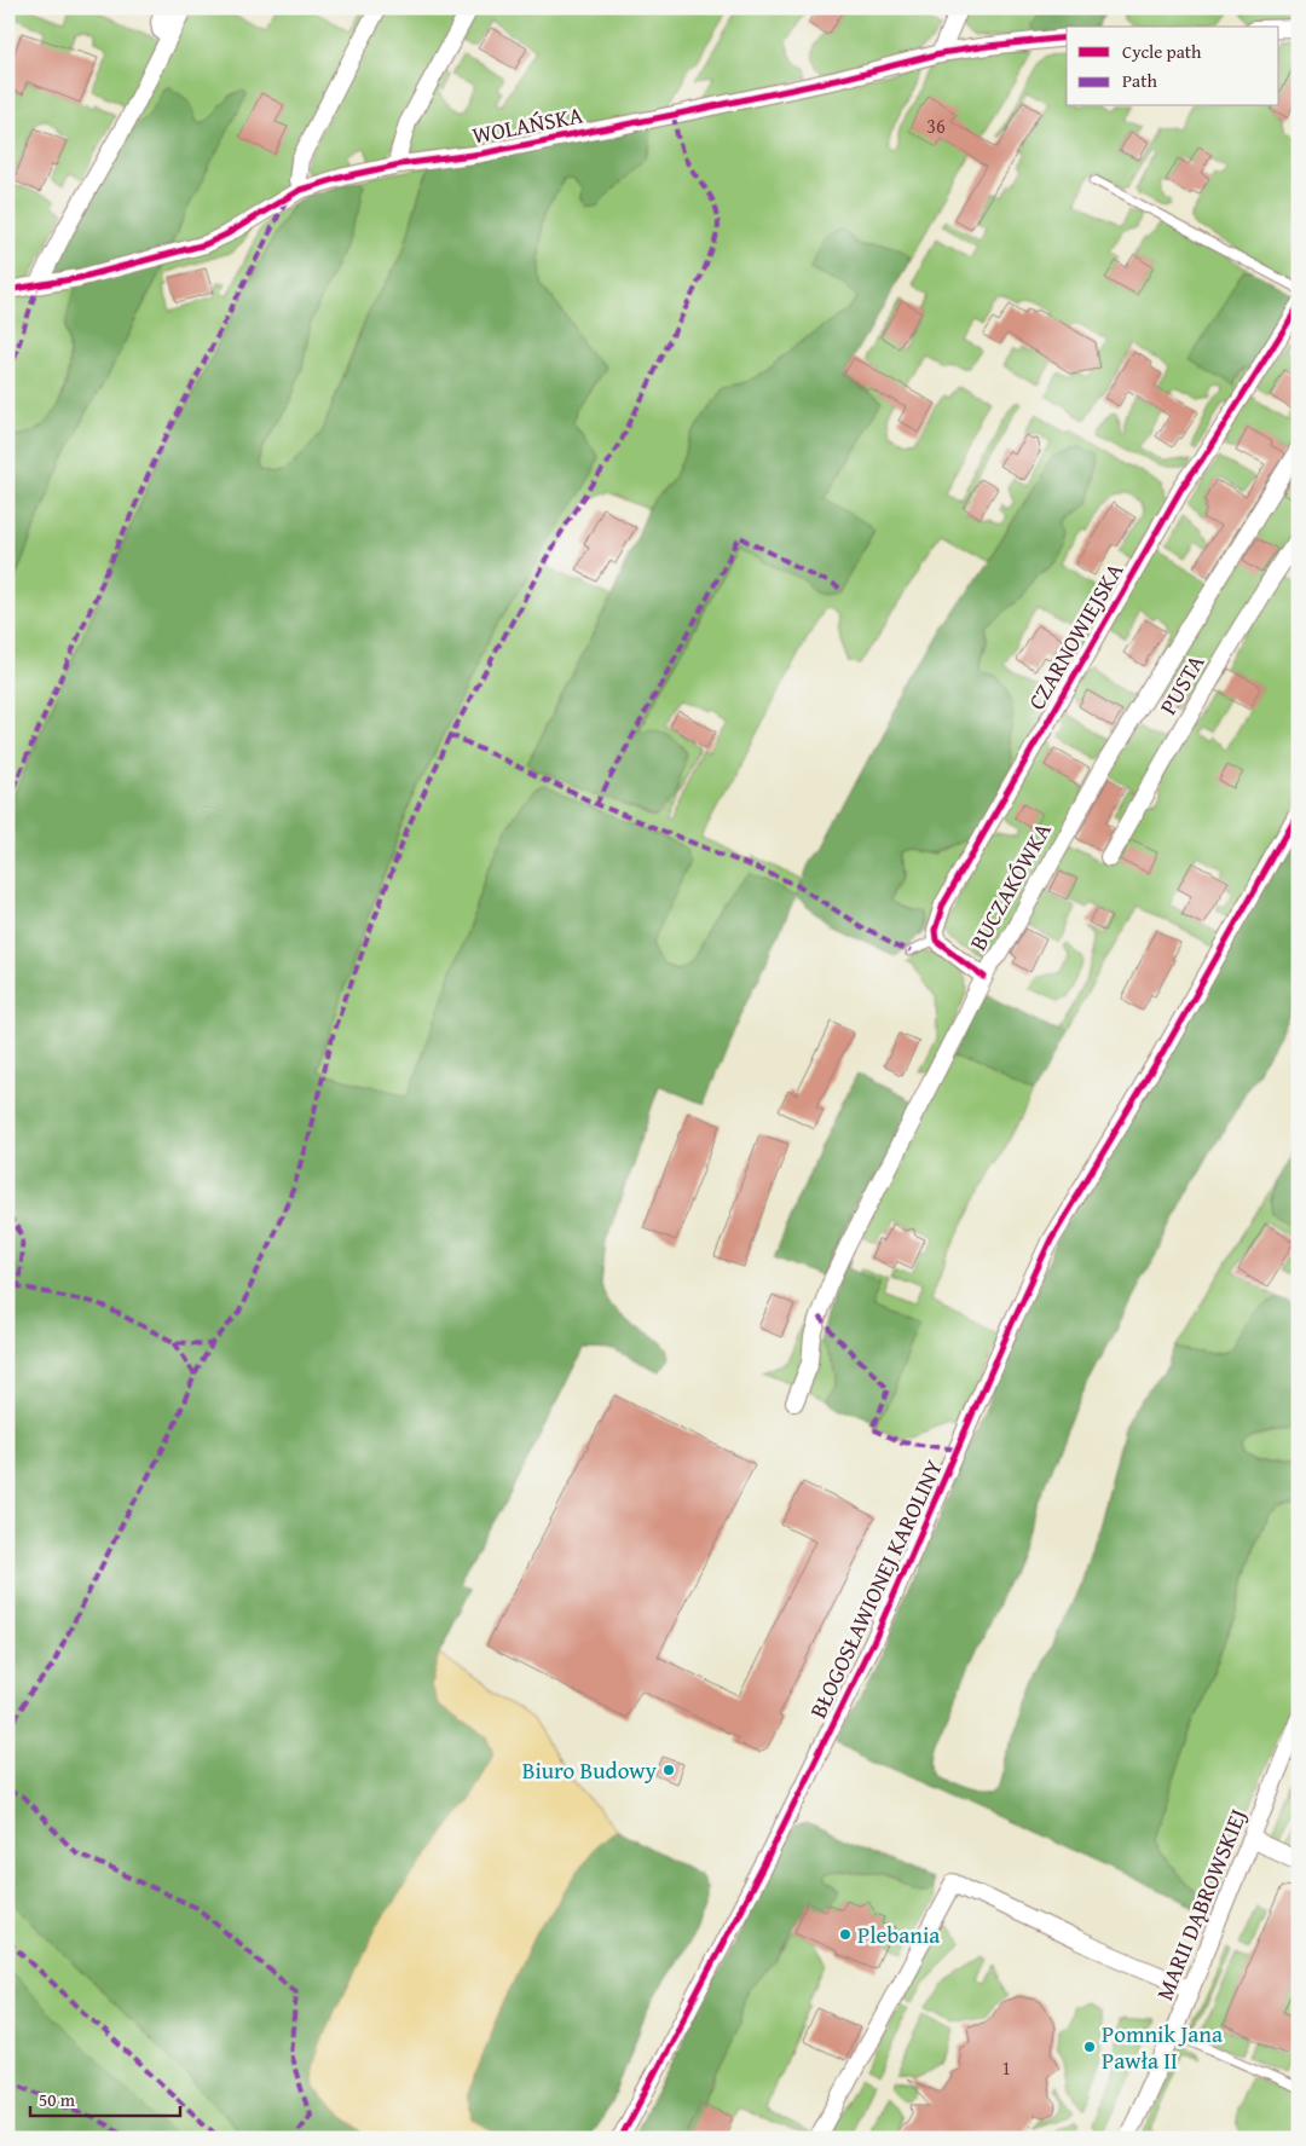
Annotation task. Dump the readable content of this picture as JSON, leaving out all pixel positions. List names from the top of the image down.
{
  "streets": {
    "street": [
      "WOLAŃSKA",
      "CZARNOWIEJSKA",
      "PUSTA",
      "BUCZAKÓWKA",
      "BŁOGOSŁAWIONEJ KAROLINY",
      "MARII DĄBROWSKIEJ"
    ]
  },
  "places": ["Biuro Budowy", "Plebania", "Pomnik Jana Pawła II"],
  "house_numbers": ["36", "1"],
  "legend": ["Cycle path", "Path"],
  "scale_bar": "50 m"
}
